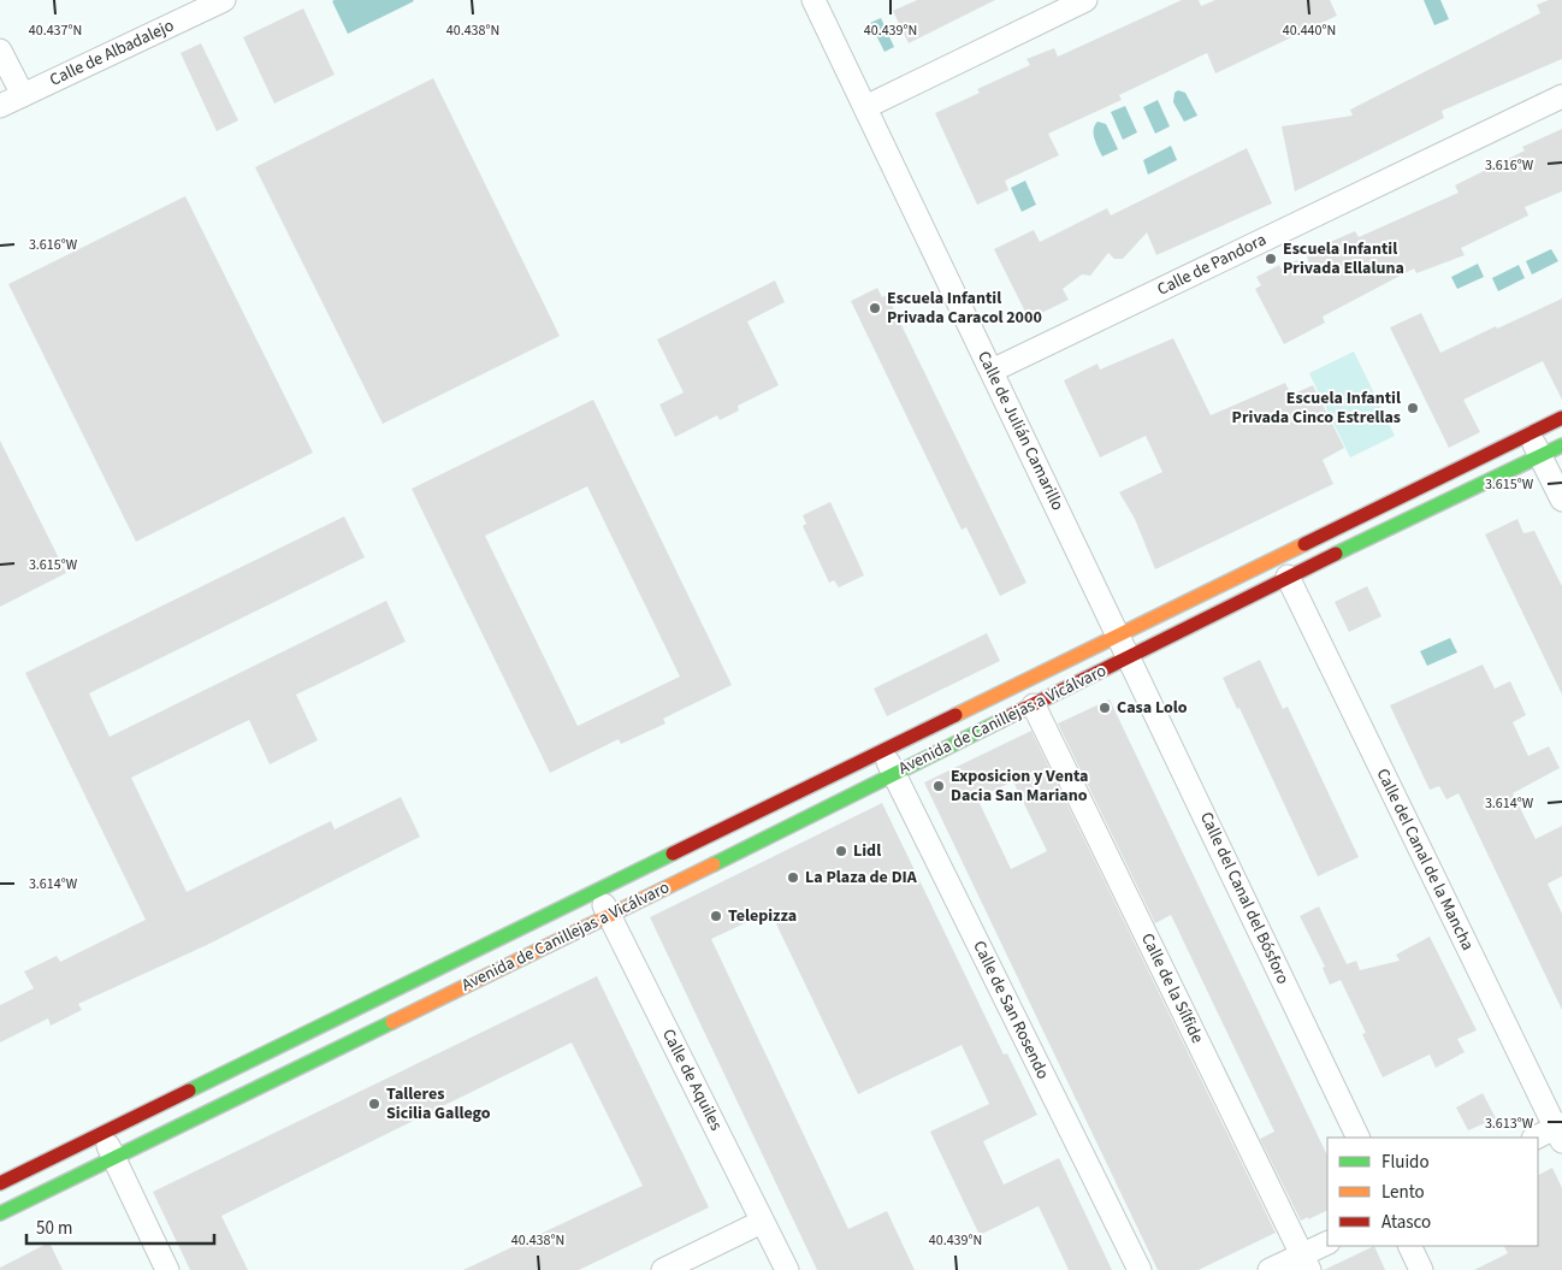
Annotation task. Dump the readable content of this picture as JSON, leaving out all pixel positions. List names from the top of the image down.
{
  "streets": {
    "main road": ["Avenida de Canillejas a Vicálvaro"],
    "street": [
      "Calle de Albadalejo",
      "Calle de Pandora",
      "Calle de Julián Camarillo",
      "Calle del Canal de la Mancha",
      "Calle del Canal del Bósforo",
      "Calle de la Sílfide",
      "Calle de San Rosendo",
      "Calle de Aquiles"
    ]
  },
  "crossings": [
    ["Calle de Pandora", "Calle de Julián Camarillo"],
    ["Calle de Julián Camarillo", "Avenida de Canillejas a Vicálvaro"],
    ["Avenida de Canillejas a Vicálvaro", "Calle del Canal de la Mancha"],
    ["Avenida de Canillejas a Vicálvaro", "Calle del Canal del Bósforo"],
    ["Avenida de Canillejas a Vicálvaro", "Calle de la Sílfide"],
    ["Avenida de Canillejas a Vicálvaro", "Calle de San Rosendo"],
    ["Avenida de Canillejas a Vicálvaro", "Calle de Aquiles"]
  ],
  "places": [
    "Escuela Infantil Privada Ellaluna",
    "Escuela Infantil Privada Caracol 2000",
    "Escuela Infantil Privada Cinco Estrellas",
    "Casa Lolo",
    "Exposicion y Venta Dacia San Mariano",
    "Lidl",
    "La Plaza de DIA",
    "Telepizza",
    "Talleres Sicilia Gallego"
  ],
  "legend": ["Fluido", "Lento", "Atasco"],
  "scale_bar": "50 m",
  "coordinates": [
    "40.437°N",
    "40.438°N",
    "40.439°N",
    "40.440°N",
    "3.616°W",
    "3.615°W",
    "3.614°W",
    "3.613°W"
  ]
}
